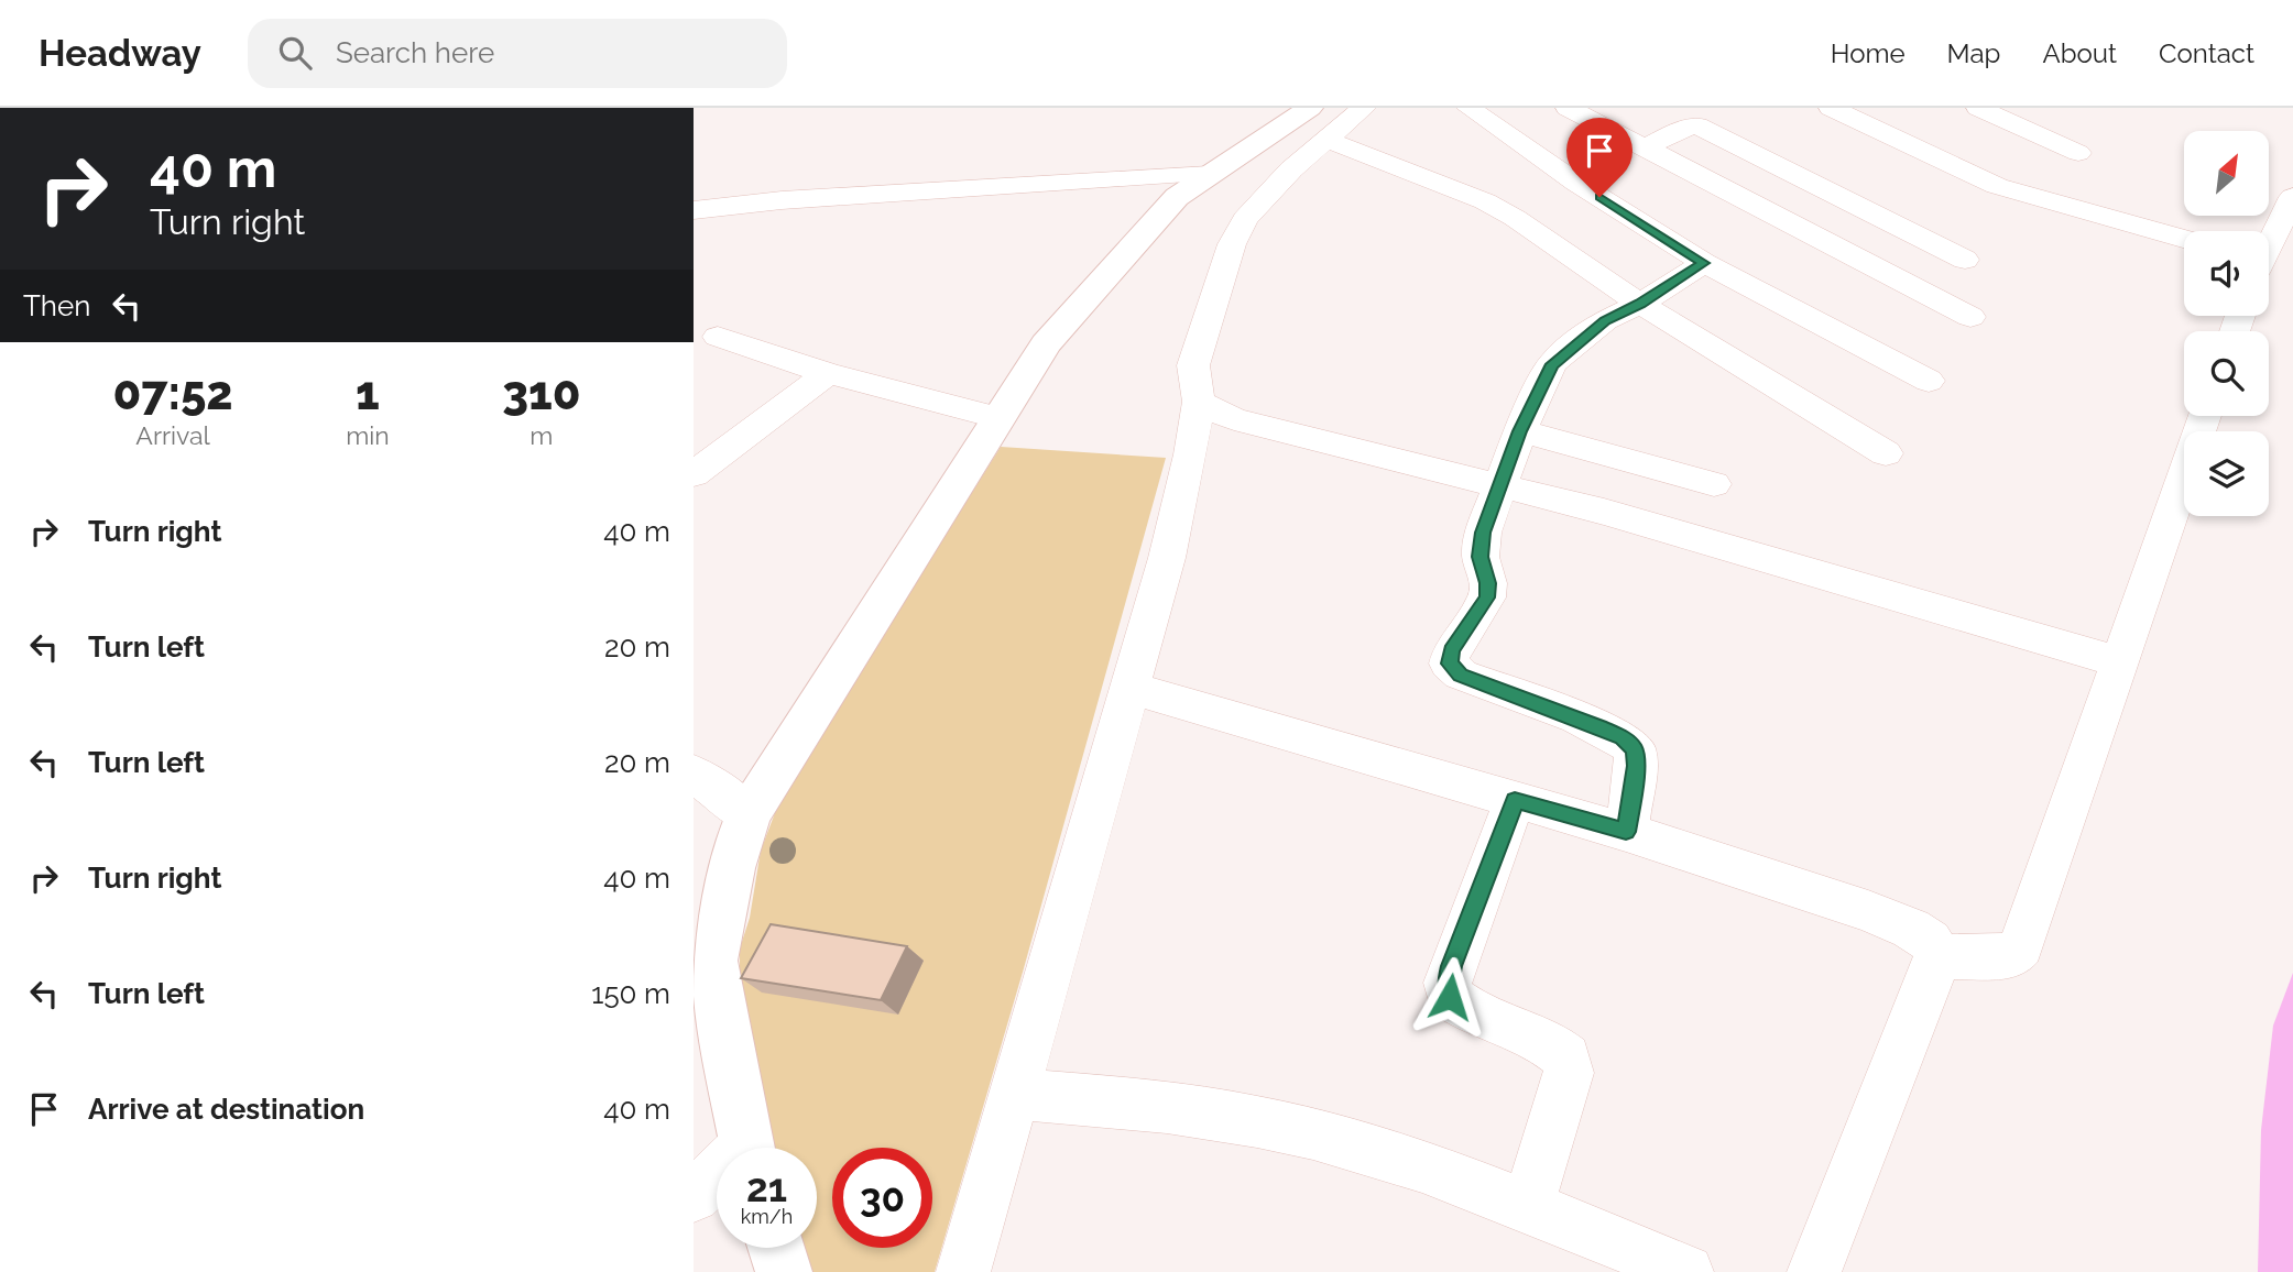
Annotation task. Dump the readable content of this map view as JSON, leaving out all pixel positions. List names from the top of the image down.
{
  "north": "top right",
  "page": {
    "header": "Headway",
    "search": "Search here",
    "nav": [
      "Home",
      "Map",
      "About",
      "Contact"
    ],
    "turn": ["40 m", "Turn right"],
    "then": "Then",
    "eta": [
      "07:52",
      "Arrival",
      "1",
      "min",
      "310",
      "m"
    ],
    "list": [
      {
        "name": "Turn right",
        "value": "40 m"
      },
      {
        "name": "Turn left",
        "value": "20 m"
      },
      {
        "name": "Turn left",
        "value": "20 m"
      },
      {
        "name": "Turn right",
        "value": "40 m"
      },
      {
        "name": "Turn left",
        "value": "150 m"
      },
      {
        "name": "Arrive at destination",
        "value": "40 m"
      }
    ],
    "speed": "21 km/h",
    "limit": "30"
  }
}
